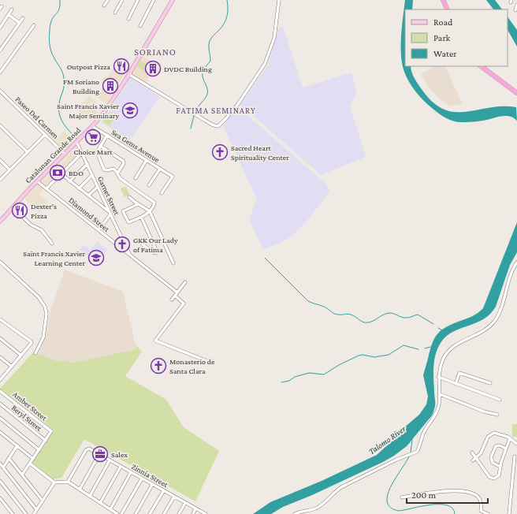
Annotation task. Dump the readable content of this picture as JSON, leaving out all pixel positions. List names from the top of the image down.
{
  "streets": {
    "main road": ["Catalunan Grande Road"],
    "street": [
      "Paseo Del Carmen",
      "Sea Gems Avenue",
      "Garnet Street",
      "Diamond Street",
      "Amber Street",
      "Beryl Street",
      "Zinnia Street"
    ]
  },
  "crossings": [
    ["Paseo Del Carmen", "Catalunan Grande Road"],
    ["Sea Gems Avenue", "Catalunan Grande Road"],
    ["Catalunan Grande Road", "Garnet Street"],
    ["Catalunan Grande Road", "Diamond Street"],
    ["Garnet Street", "Diamond Street"],
    ["Amber Street", "Beryl Street"]
  ],
  "districts": ["SORIANO", "FATIMA SEMINARY"],
  "water": ["Talomo River"],
  "places": {
    "restaurant": ["Outpost Pizza", "Dexter's Pizza"],
    "building": ["DVDC Building", "FM Soriano Building"],
    "school or university": ["Saint Francis Xavier Major Seminary", "Saint Francis Xavier Learning Center"],
    "supermarket": ["Choice Mart"],
    "church": ["Sacred Heart Spirituality Center", "GKK Our Lady of Fatima", "Monasterio de Santa Clara"],
    "bank": ["BDO"],
    "office": ["Salex"]
  },
  "legend": ["Road", "Park", "Water"],
  "scale_bar": "200 m"
}
